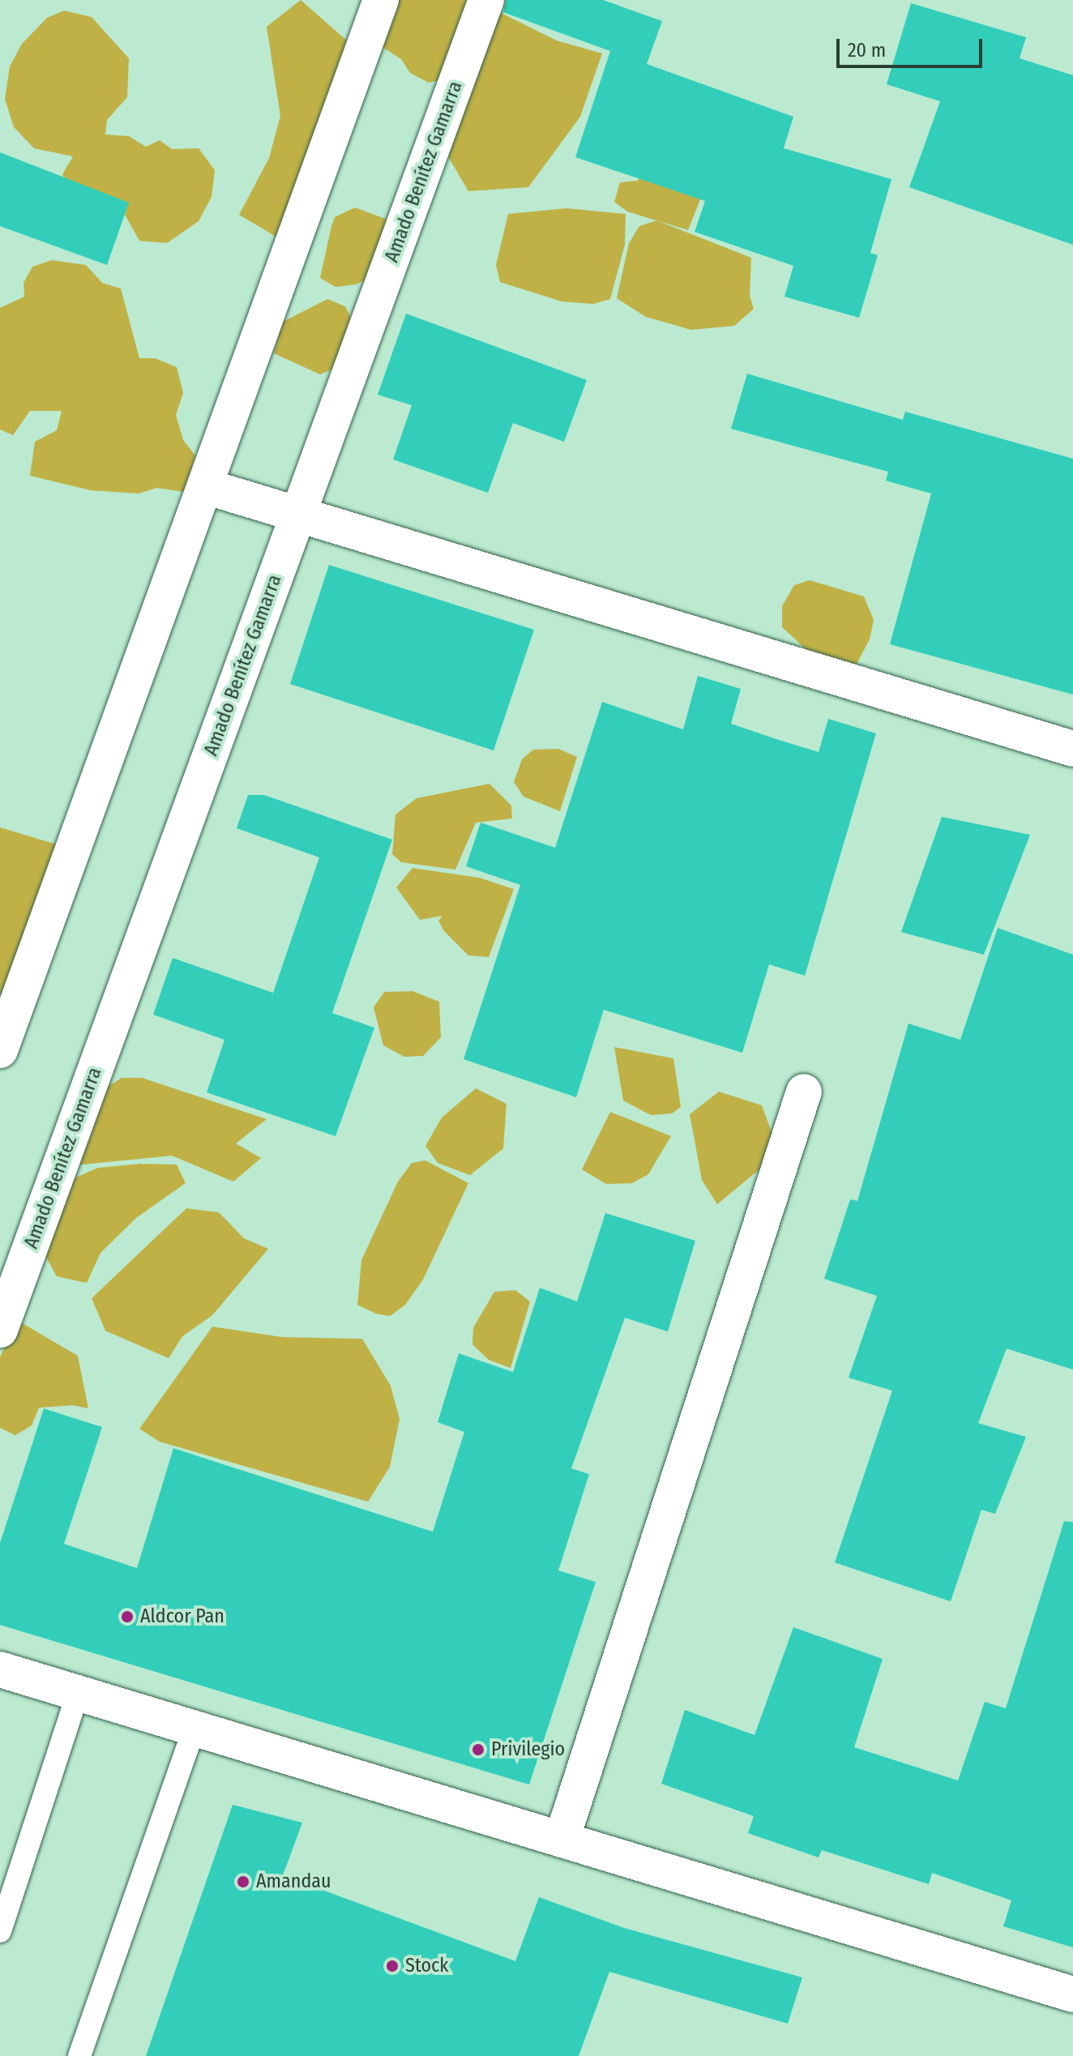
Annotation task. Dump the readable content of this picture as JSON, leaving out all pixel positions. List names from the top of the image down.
{
  "streets": {
    "street": ["Amado Benítez Gamarra"]
  },
  "places": [
    "Aldcor Pan",
    "Privilegio",
    "Amandau",
    "Stock"
  ],
  "scale_bar": "20 m"
}
